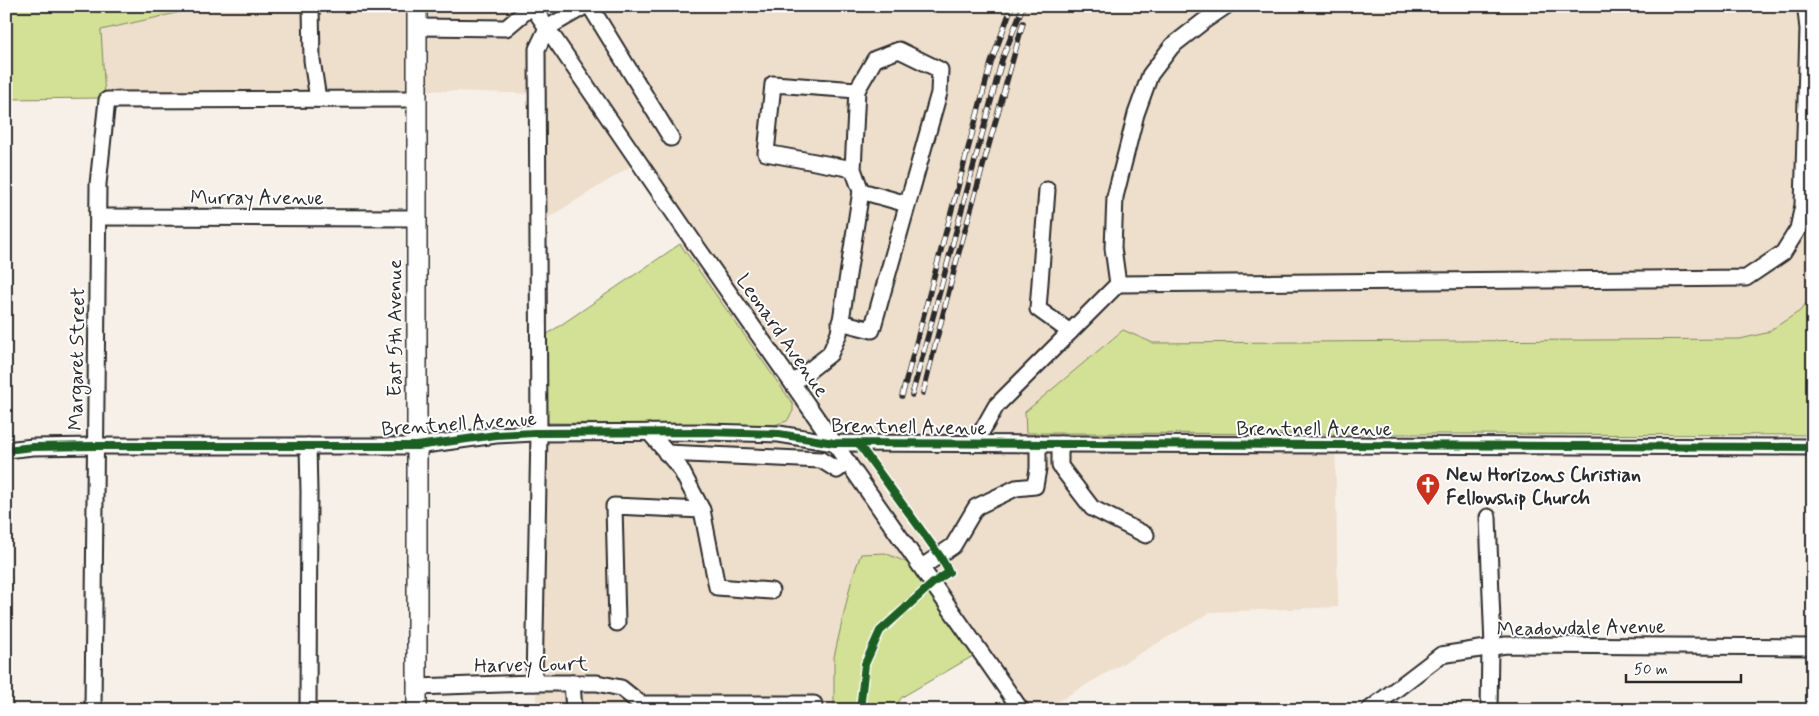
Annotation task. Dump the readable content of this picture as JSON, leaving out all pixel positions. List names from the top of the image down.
{
  "streets": {
    "main road": ["East 5th Avenue"],
    "street": [
      "Murray Avenue",
      "Leonard Avenue",
      "Margaret Street",
      "Brentnell Avenue",
      "Meadowdale Avenue",
      "Harvey Court"
    ]
  },
  "crossings": [
    ["Murray Avenue", "East 5th Avenue"],
    ["Murray Avenue", "Margaret Street"],
    ["East 5th Avenue", "Brentnell Avenue"],
    ["East 5th Avenue", "Harvey Court"],
    ["Leonard Avenue", "Brentnell Avenue"],
    ["Margaret Street", "Brentnell Avenue"]
  ],
  "places": {
    "church": ["New Horizons Christian Fellowship Church"]
  },
  "scale_bar": "50 m"
}
